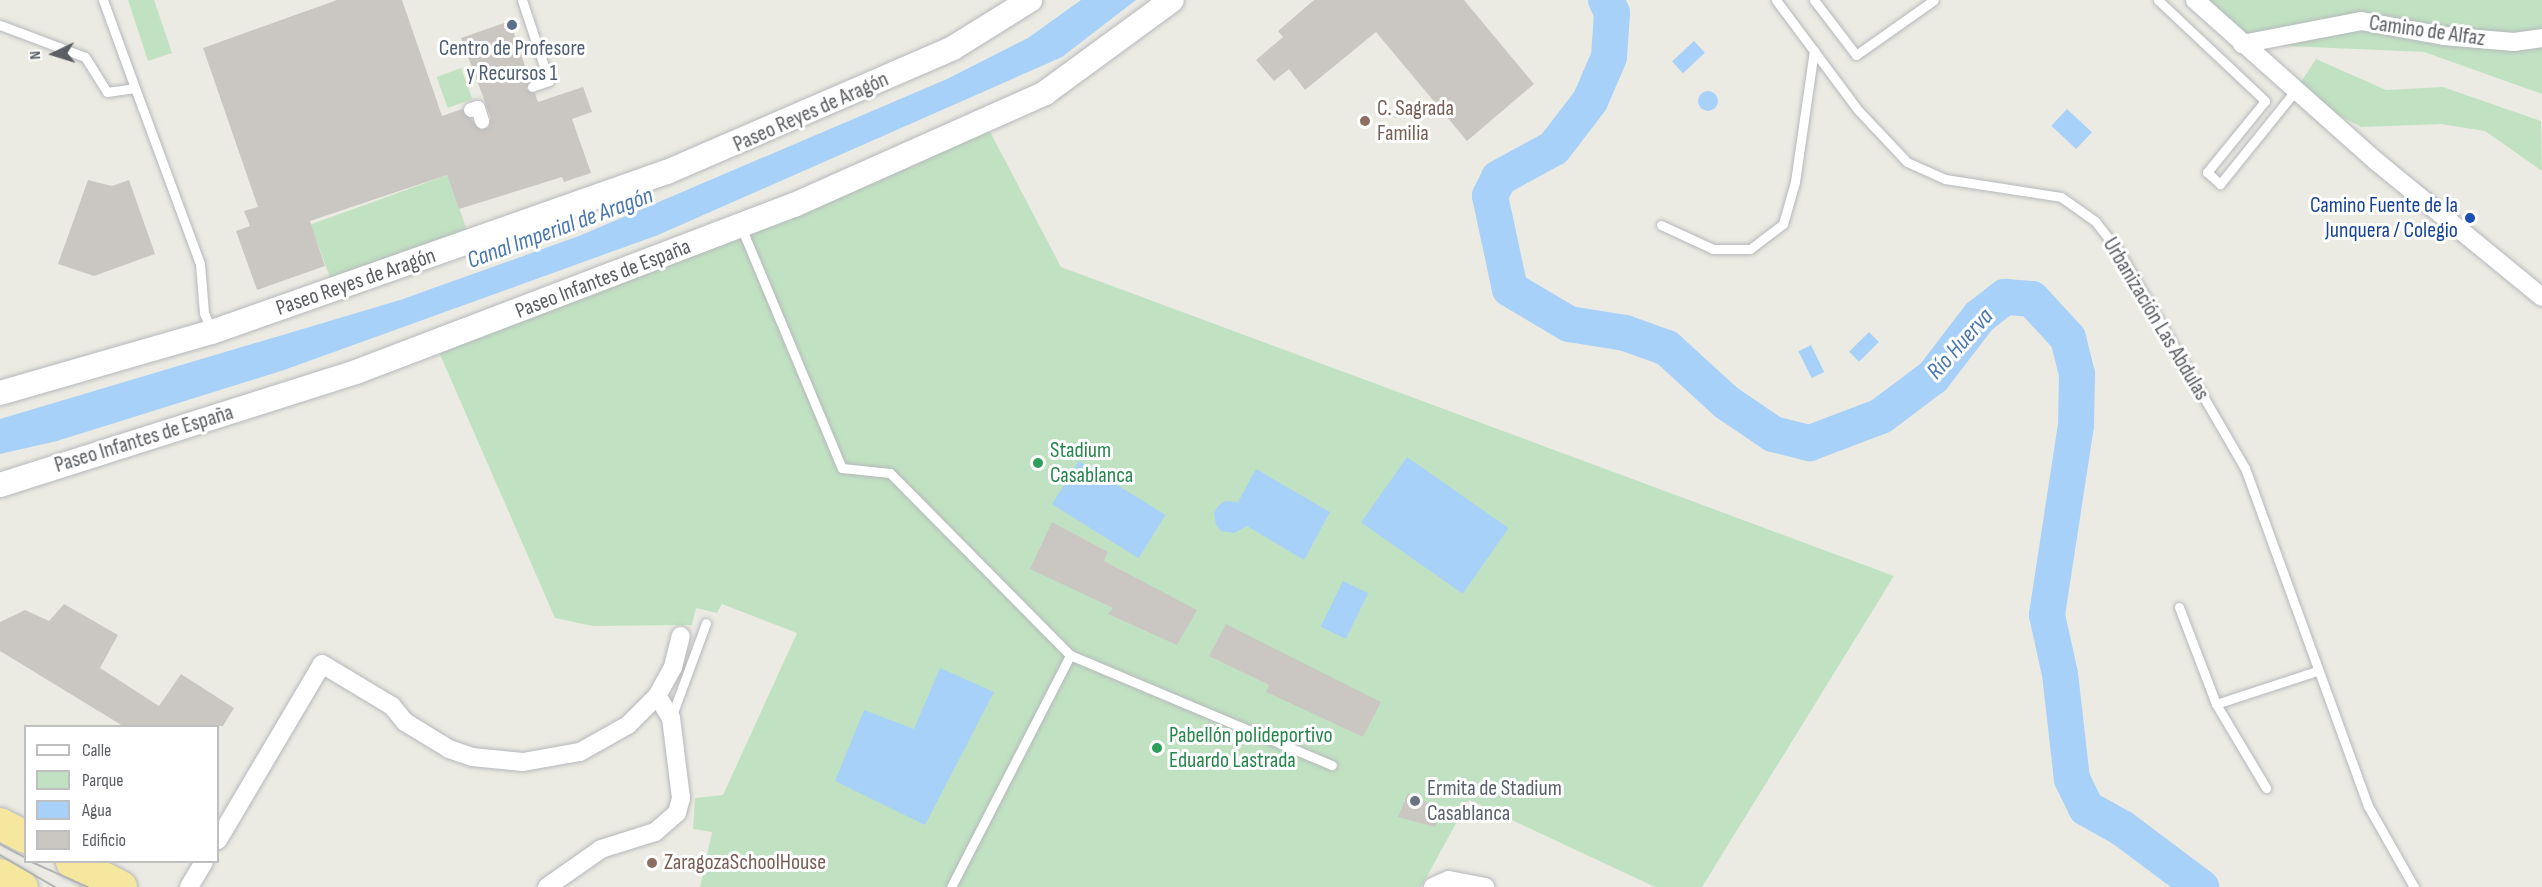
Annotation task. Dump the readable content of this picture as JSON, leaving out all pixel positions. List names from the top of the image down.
{
  "streets": {
    "street": ["Camino de Alfaz", "Paseo Reyes de Aragón", "Paseo Infantes de España"],
    "lane": ["Urbanización Las Abdulas"]
  },
  "water": ["Canal Imperial de Aragón", "Río Huerva"],
  "places": [
    "Centro de Profesore y Recursos 1",
    "C. Sagrada Familia",
    "Camino Fuente de la Junquera / Colegio",
    "Stadium Casablanca",
    "Pabellón polideportivo Eduardo Lastrada",
    "Ermita de Stadium Casablanca",
    "ZaragozaSchoolHouse"
  ],
  "legend": [
    "Calle",
    "Parque",
    "Agua",
    "Edificio"
  ],
  "north": "left"
}
